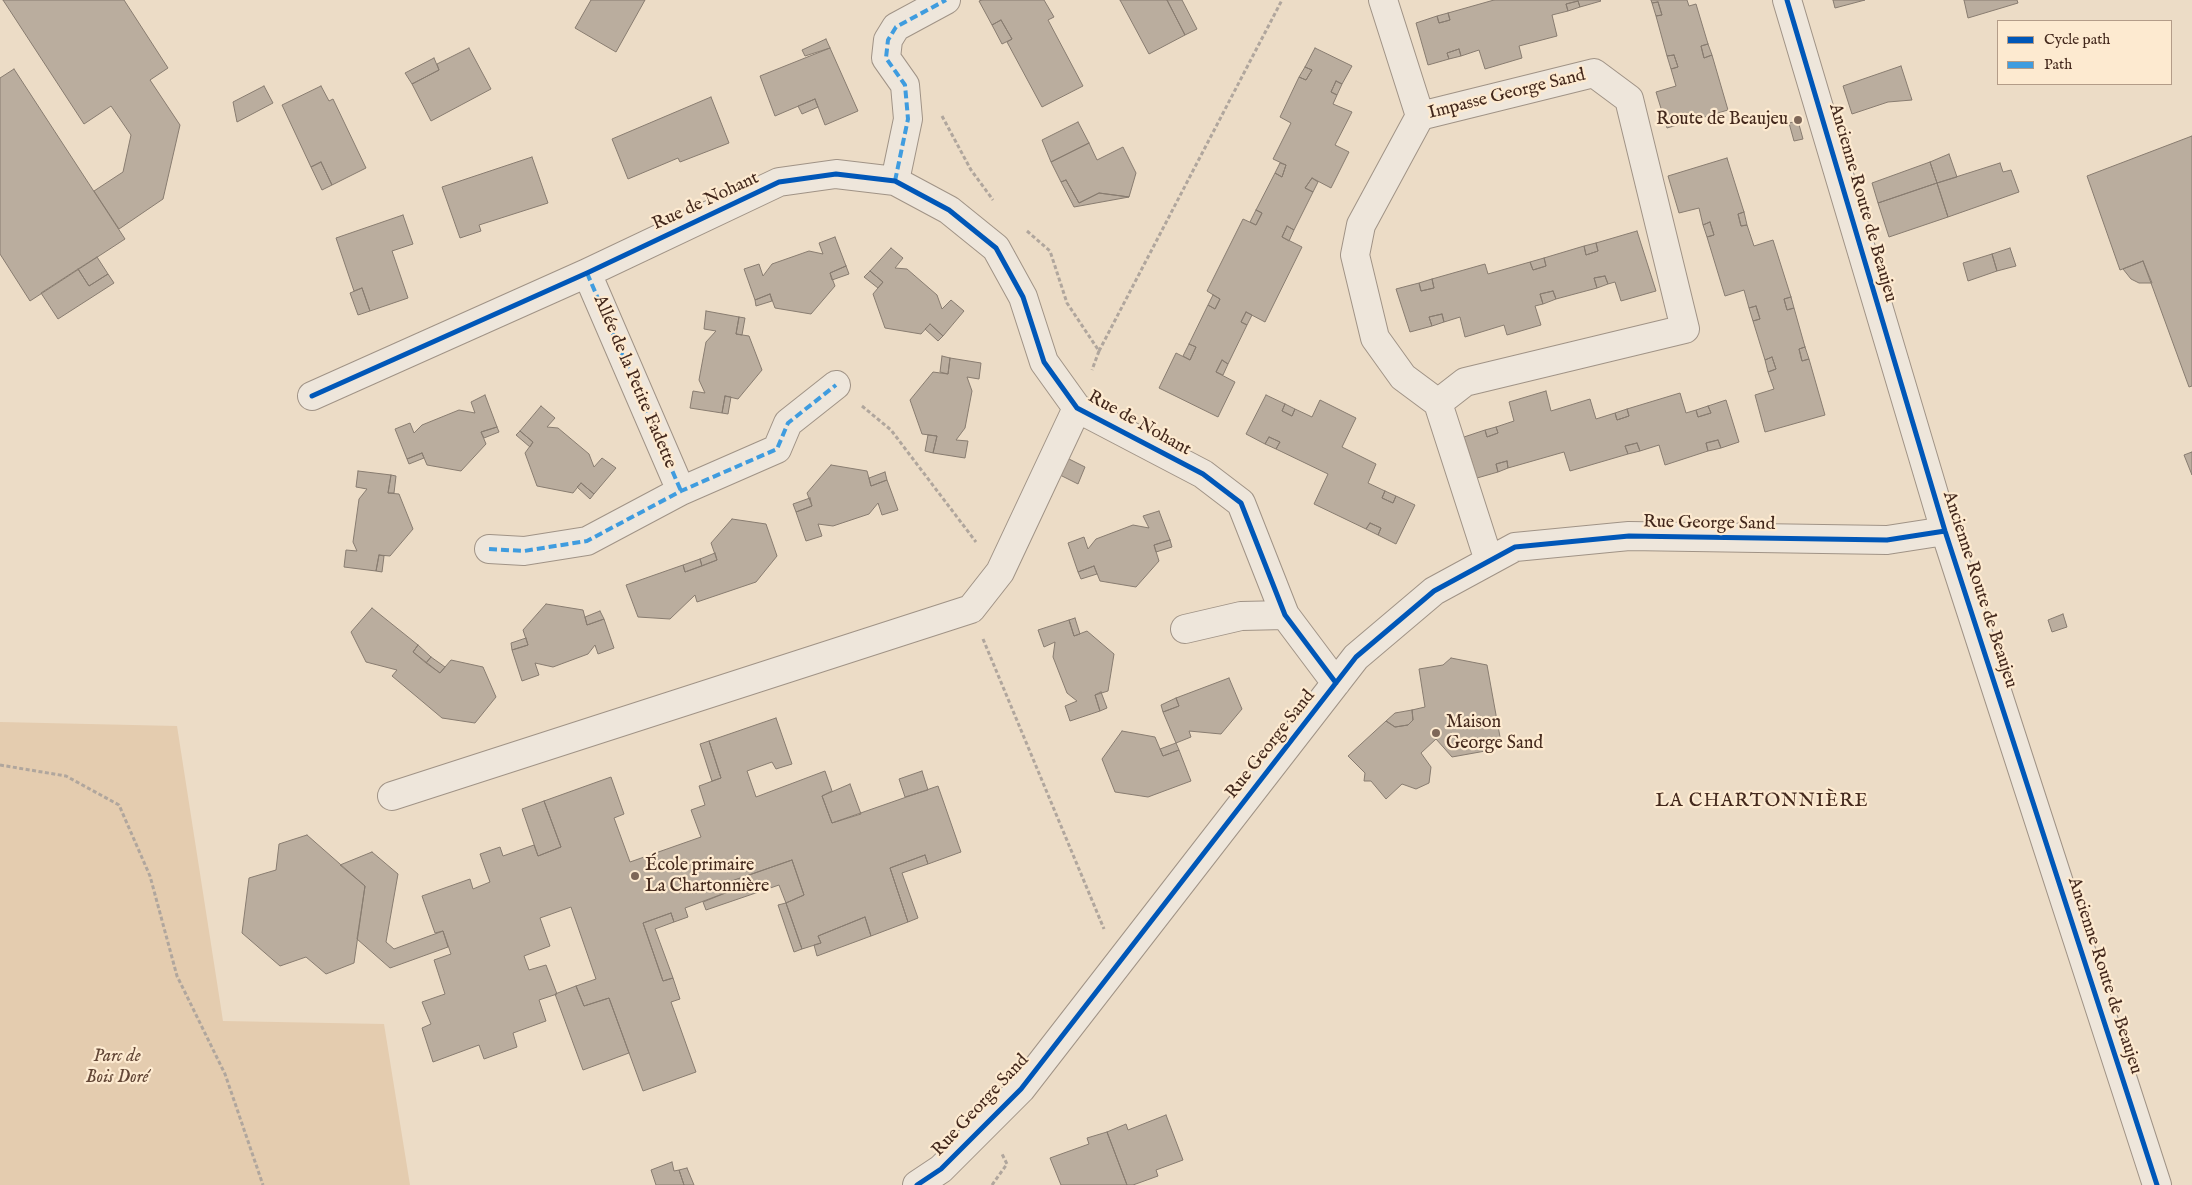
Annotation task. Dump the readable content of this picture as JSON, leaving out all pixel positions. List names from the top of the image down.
{
  "streets": {
    "street": [
      "Impasse George Sand",
      "Rue de Nohant",
      "Ancienne Route de Beaujeu",
      "Allée de la Petite Fadette",
      "Rue George Sand"
    ]
  },
  "crossings": [
    ["Rue de Nohant", "Allée de la Petite Fadette"],
    ["Rue de Nohant", "Rue George Sand"],
    ["Ancienne Route de Beaujeu", "Rue George Sand"]
  ],
  "districts": ["LA CHARTONNIÈRE"],
  "parks": ["Parc de Bois Doré"],
  "places": ["Route de Beaujeu", "Maison George Sand", "École primaire La Chartonnière"],
  "legend": ["Cycle path", "Path"]
}
